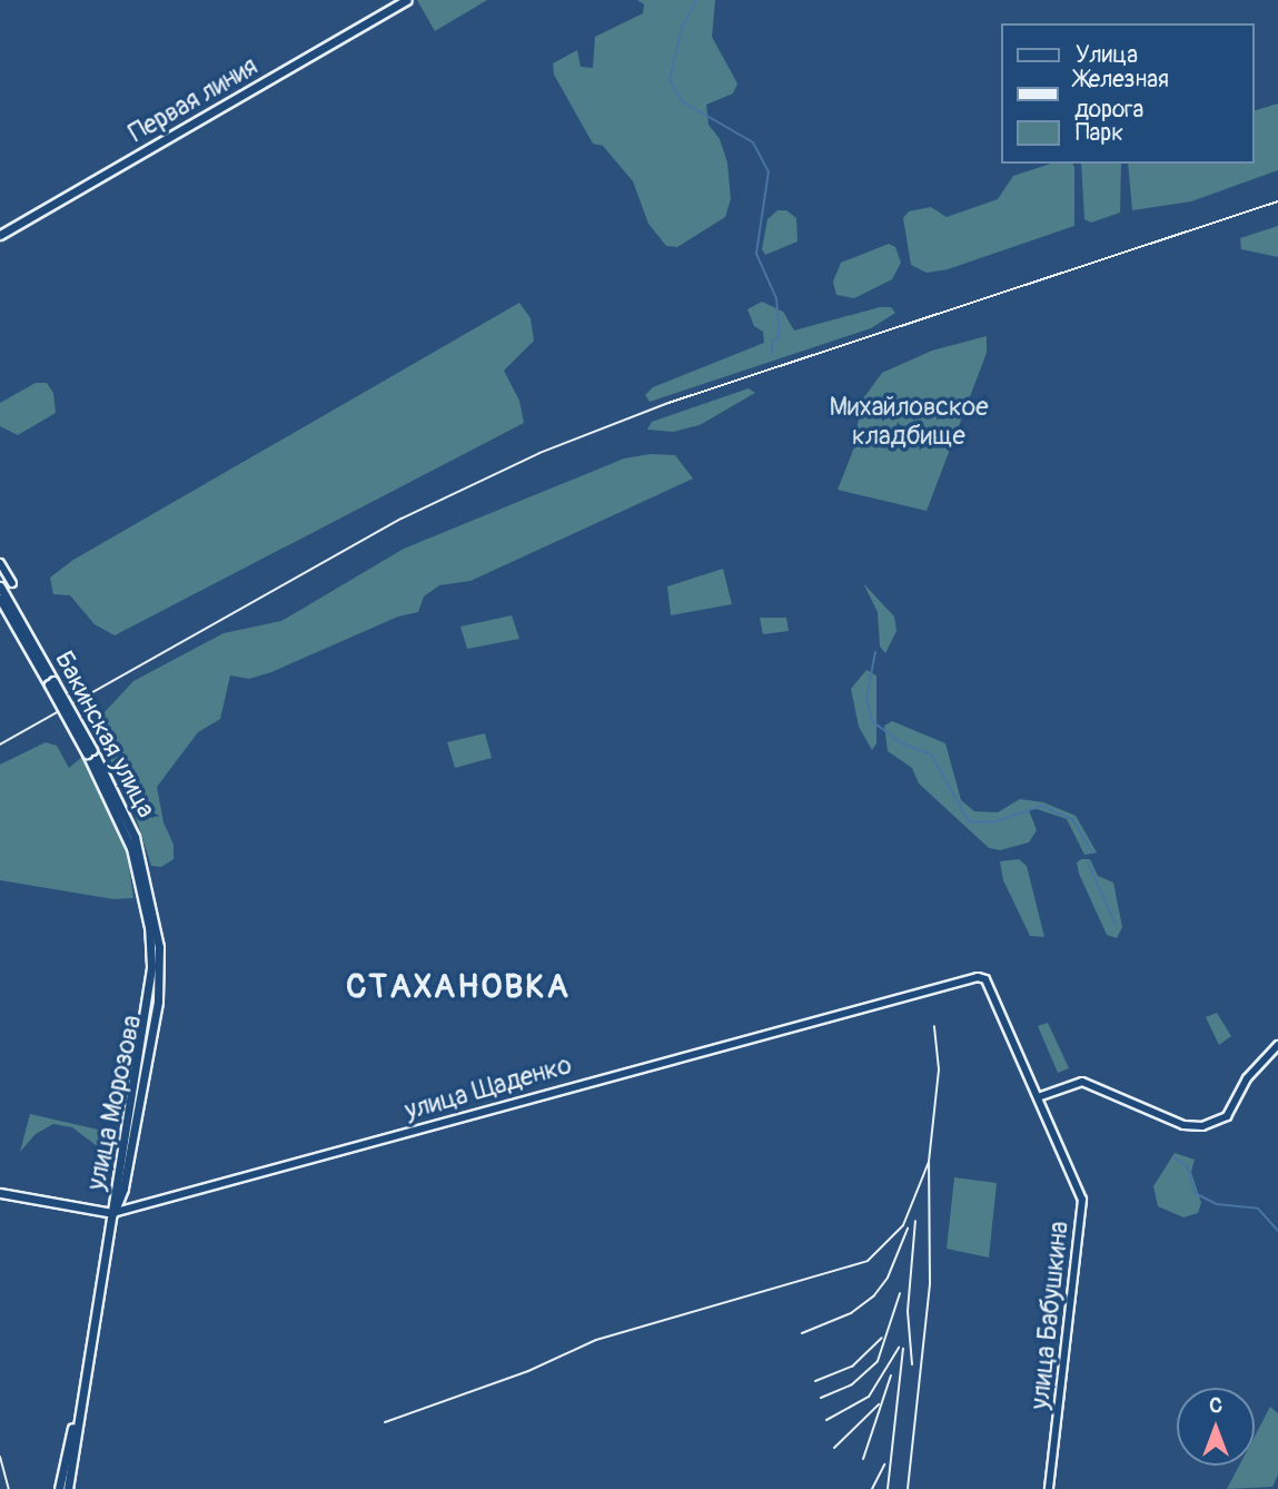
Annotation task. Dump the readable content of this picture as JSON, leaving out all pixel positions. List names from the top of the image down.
{
  "streets": {
    "main road": [
      "Первая линия",
      "Бакинская улица",
      "улица Щаденко",
      "улица Морозова"
    ],
    "street": ["улица Бабушкина"]
  },
  "crossings": [
    ["Бакинская улица", "улица Морозова"],
    ["улица Щаденко", "улица Морозова"],
    ["улица Щаденко", "улица Бабушкина"]
  ],
  "districts": ["СТАХАНОВКА"],
  "parks": ["Михайловское кладбище"],
  "legend": ["Улица", "Железная дорога", "Парк"],
  "north": "top"
}
